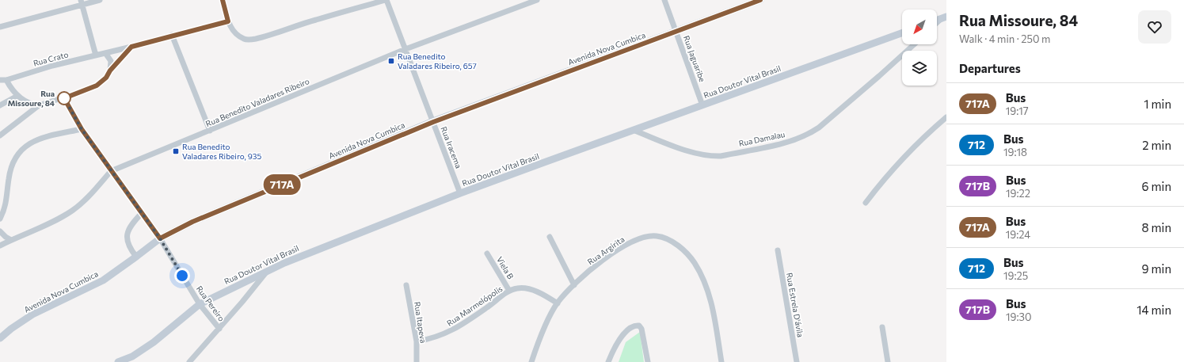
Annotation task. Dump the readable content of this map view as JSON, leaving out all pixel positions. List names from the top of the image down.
{
  "streets": {
    "street": [
      "Avenida Nova Cumbica",
      "Rua Crato",
      "Rua Jaguaribe",
      "Rua Doutor Vital Brasil",
      "Rua Benedito Valadares Ribeiro",
      "Rua Damalau",
      "Rua Iracema",
      "Rua Argirita",
      "Viela B",
      "Rua Pereiro",
      "Rua Estrela D'ávila",
      "Rua Marmelópolis",
      "Rua Itapeva"
    ]
  },
  "crossings": [
    ["Avenida Nova Cumbica", "Rua Jaguaribe"],
    ["Avenida Nova Cumbica", "Rua Iracema"],
    ["Avenida Nova Cumbica", "Rua Pereiro"],
    ["Rua Jaguaribe", "Rua Doutor Vital Brasil"],
    ["Rua Doutor Vital Brasil", "Rua Damalau"],
    ["Rua Doutor Vital Brasil", "Rua Iracema"],
    ["Rua Doutor Vital Brasil", "Rua Pereiro"],
    ["Rua Benedito Valadares Ribeiro", "Rua Iracema"],
    ["Rua Benedito Valadares Ribeiro", "Rua Pereiro"],
    ["Rua Argirita", "Rua Marmelópolis"],
    ["Viela B", "Rua Marmelópolis"],
    ["Rua Marmelópolis", "Rua Itapeva"]
  ],
  "places": {
    "transit": ["Rua Benedito Valadares Ribeiro, 657", "Rua Benedito Valadares Ribeiro, 935"],
    "other": ["Rua Missoure, 84"]
  },
  "lines": ["bus line 717A"],
  "north": "bottom left",
  "page": {
    "on_map": "717A",
    "heading": [
      ["Rua Missoure, 84", "Walk · 4 min · 250 m"],
      "Departures"
    ],
    "list": [
      {
        "mark": "717A",
        "name": "Bus",
        "note": "19:17",
        "value": "1 min"
      },
      {
        "mark": "712",
        "name": "Bus",
        "note": "19:18",
        "value": "2 min"
      },
      {
        "mark": "717B",
        "name": "Bus",
        "note": "19:22",
        "value": "6 min"
      },
      {
        "mark": "717A",
        "name": "Bus",
        "note": "19:24",
        "value": "8 min"
      },
      {
        "mark": "712",
        "name": "Bus",
        "note": "19:25",
        "value": "9 min"
      },
      {
        "mark": "717B",
        "name": "Bus",
        "note": "19:30",
        "value": "14 min"
      }
    ]
  }
}
